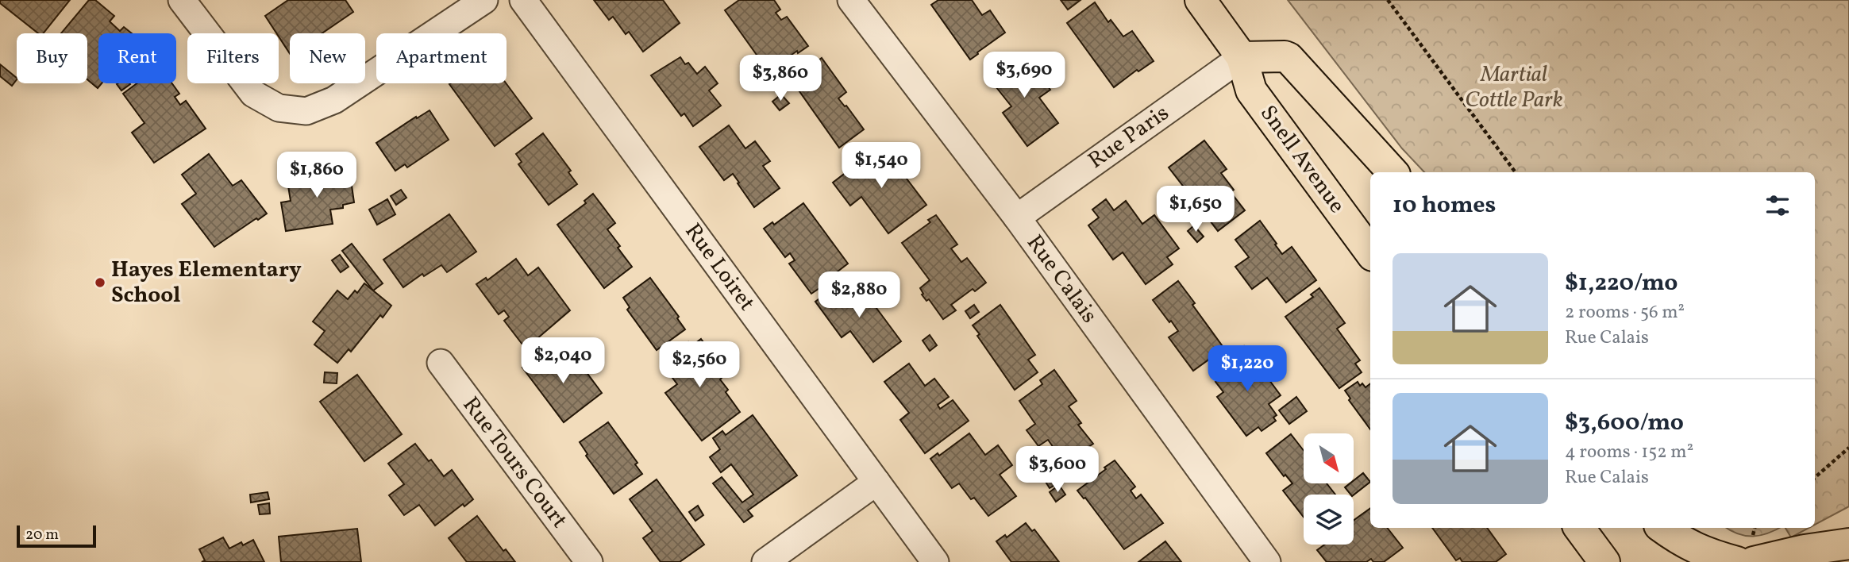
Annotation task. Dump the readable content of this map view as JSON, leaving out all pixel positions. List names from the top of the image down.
{
  "streets": {
    "main road": ["Snell Avenue"],
    "street": [
      "Rue Paris",
      "Rue Loiret",
      "Rue Calais",
      "Rue Tours Court"
    ]
  },
  "crossings": [
    ["Rue Paris", "Snell Avenue"],
    ["Rue Paris", "Rue Calais"]
  ],
  "parks": ["Martial Cottle Park"],
  "places": ["Hayes Elementary School"],
  "scale_bar": "20 m",
  "north": "bottom right",
  "page": {
    "chip": [
      "Buy",
      "Rent",
      "Filters",
      "New",
      "Apartment"
    ],
    "price": [
      "$3,690",
      "$3,860",
      "$1,540",
      "$1,860",
      "$1,650",
      "$2,880",
      "$2,040",
      "$2,560",
      "$1,220",
      "$3,600"
    ],
    "heading": "10 homes",
    "list": [
      {
        "name": "$1,220/mo",
        "note": "2 rooms · 56 m² · Rue Calais"
      },
      {
        "name": "$3,600/mo",
        "note": "4 rooms · 152 m² · Rue Calais"
      }
    ],
    "scale": "20 m"
  }
}
